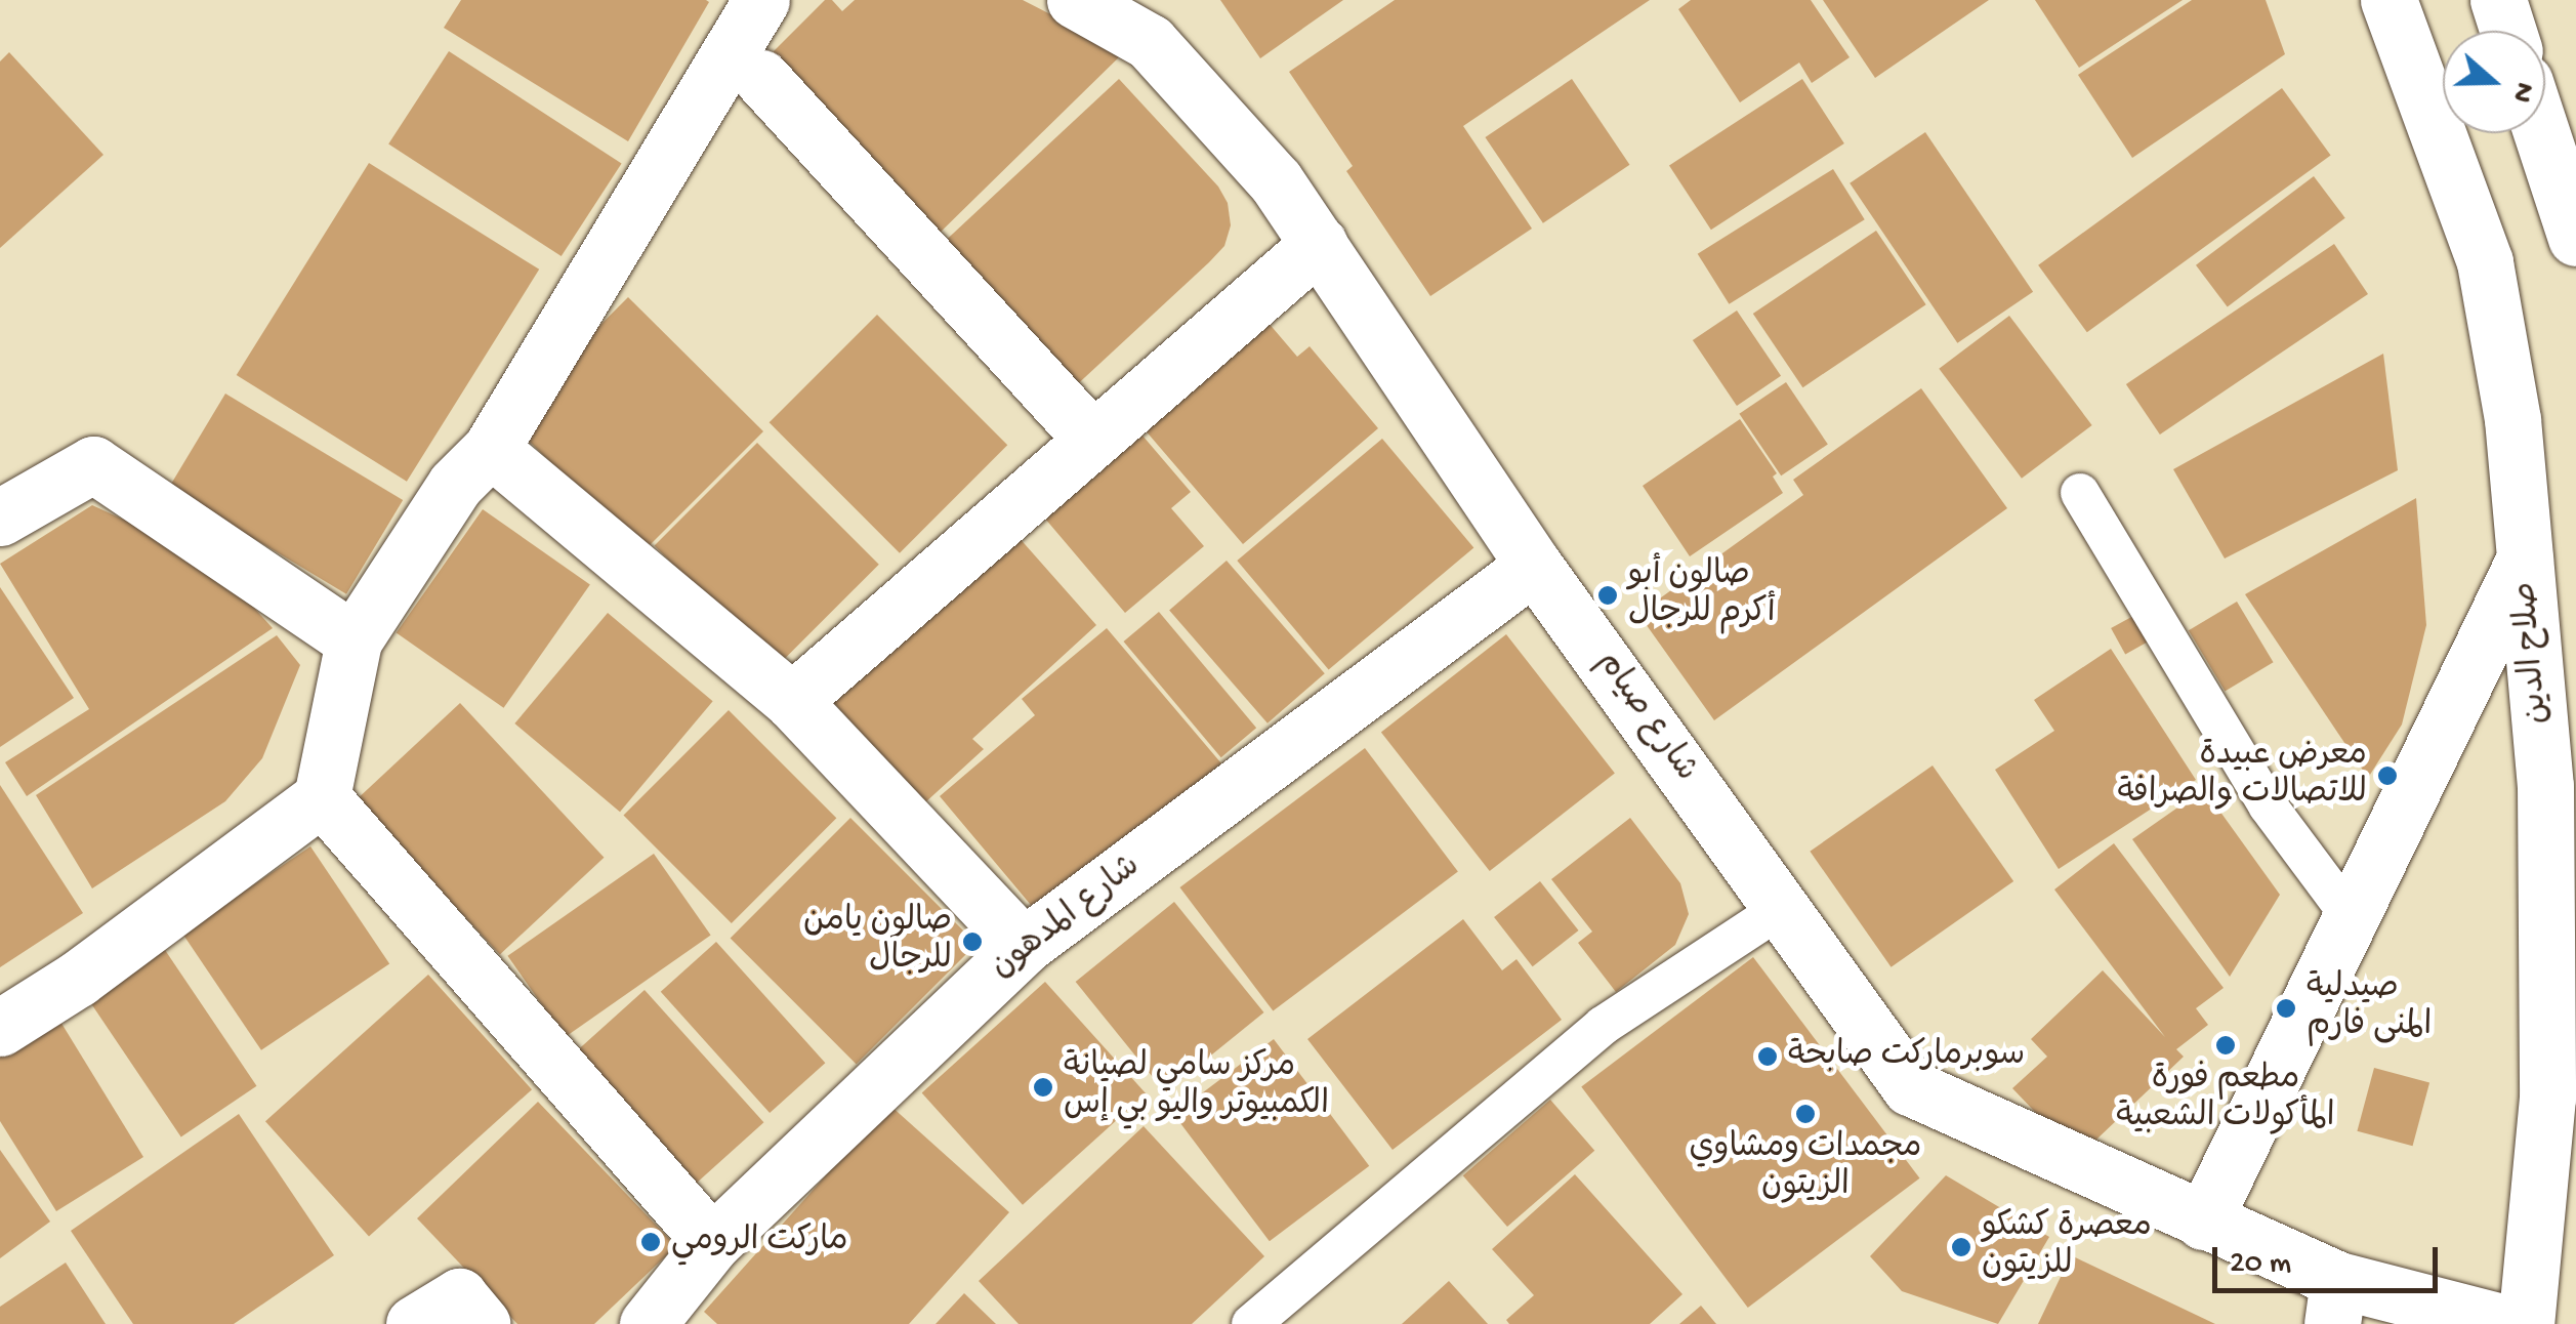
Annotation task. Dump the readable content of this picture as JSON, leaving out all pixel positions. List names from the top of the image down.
{
  "streets": {
    "main road": ["صلاح الدين", "شارع صيام", "شارع المدهون"]
  },
  "crossings": [
    ["شارع صيام", "شارع المدهون"]
  ],
  "places": [
    "صالون أبو أكرم للرجال",
    "معرض عبيدة للاتصالات والصرافة",
    "صالون يامن للرجال",
    "صيدلية المنى فارم",
    "مطعم فورة المأكولات الشعبية",
    "سوبرماركت صابحة",
    "مركز سامي لصيانة الكمبيوتر واليو بي إس",
    "مجمدات ومشاوي الزيتون",
    "ماركت الرومي",
    "معصرة كشكو للزيتون"
  ],
  "scale_bar": "20 m",
  "north": "right"
}
